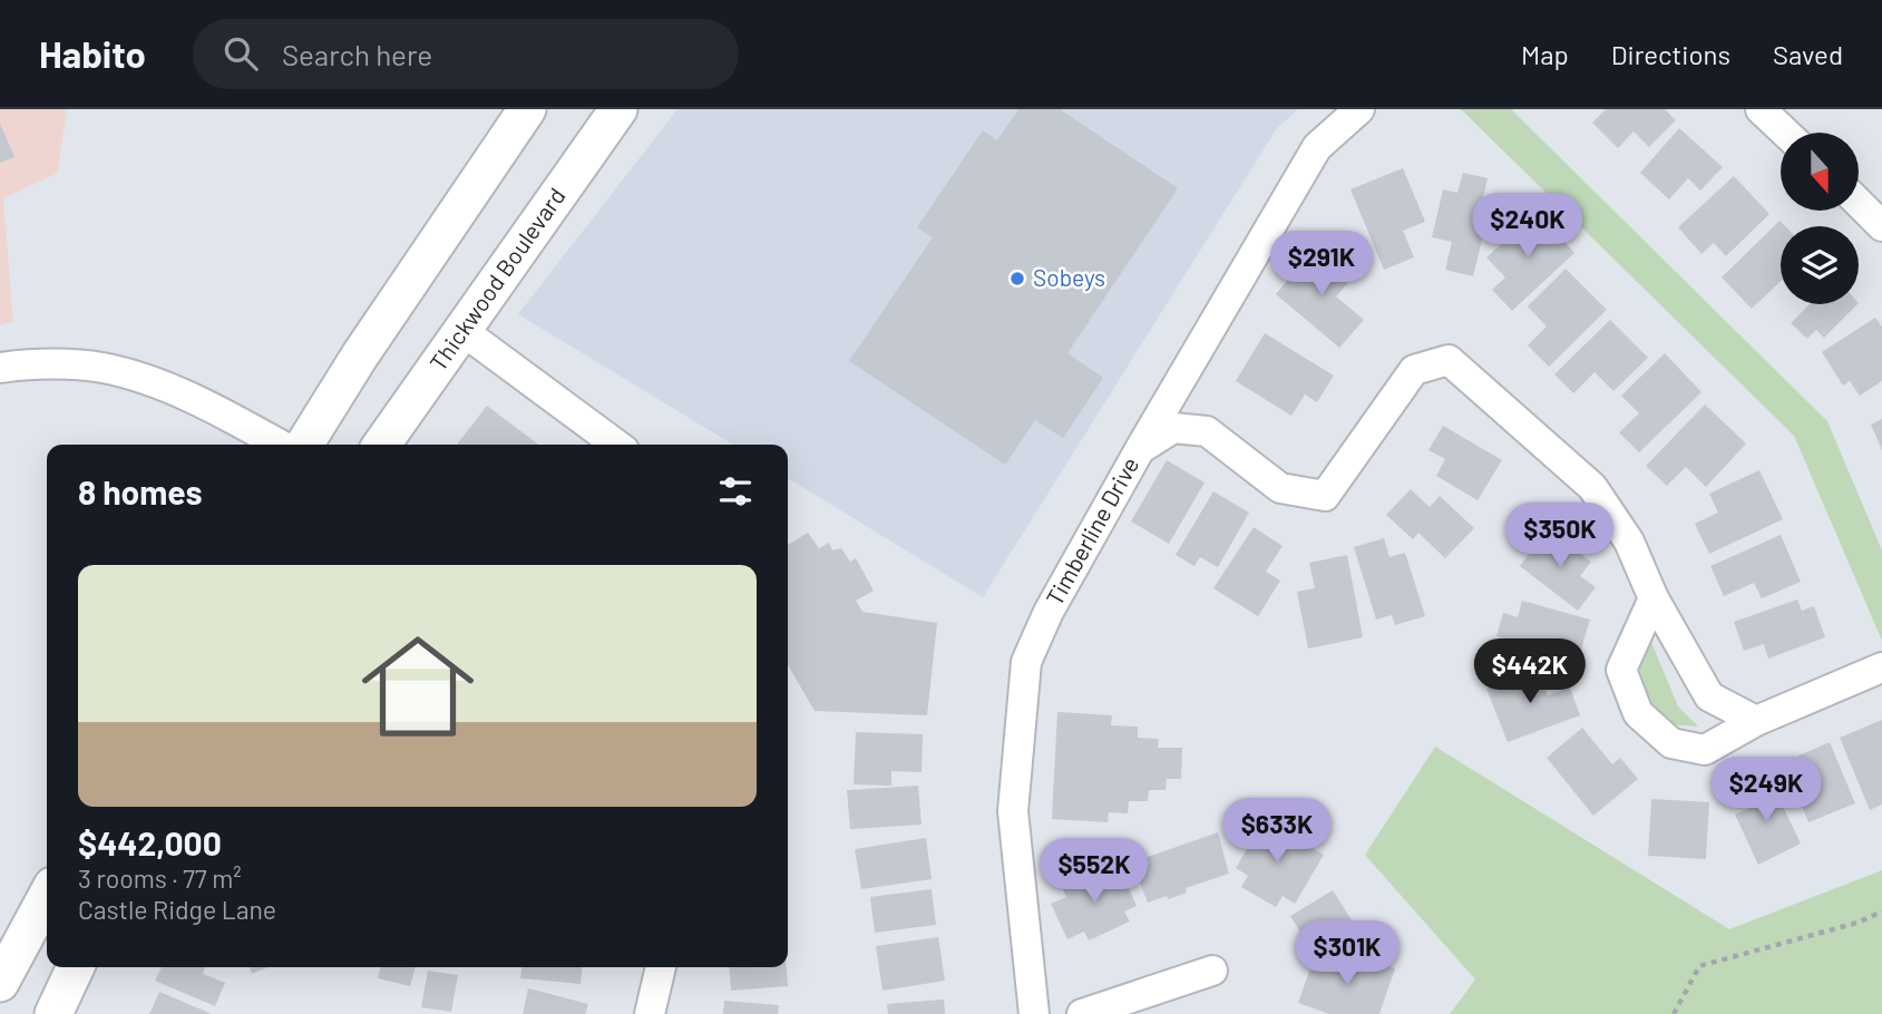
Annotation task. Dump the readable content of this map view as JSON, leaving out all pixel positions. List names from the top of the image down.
{
  "streets": {
    "main road": ["Thickwood Boulevard"],
    "street": ["Timberline Drive"]
  },
  "places": ["Sobeys"],
  "north": "bottom",
  "page": {
    "header": "Habito",
    "search": "Search here",
    "nav": ["Map", "Directions", "Saved"],
    "price": [
      "$240K",
      "$291K",
      "$350K",
      "$442K",
      "$249K",
      "$633K",
      "$552K",
      "$301K"
    ],
    "heading": "8 homes",
    "list": [
      {
        "name": "$442,000",
        "note": "3 rooms · 77 m² · Castle Ridge Lane"
      }
    ]
  }
}
